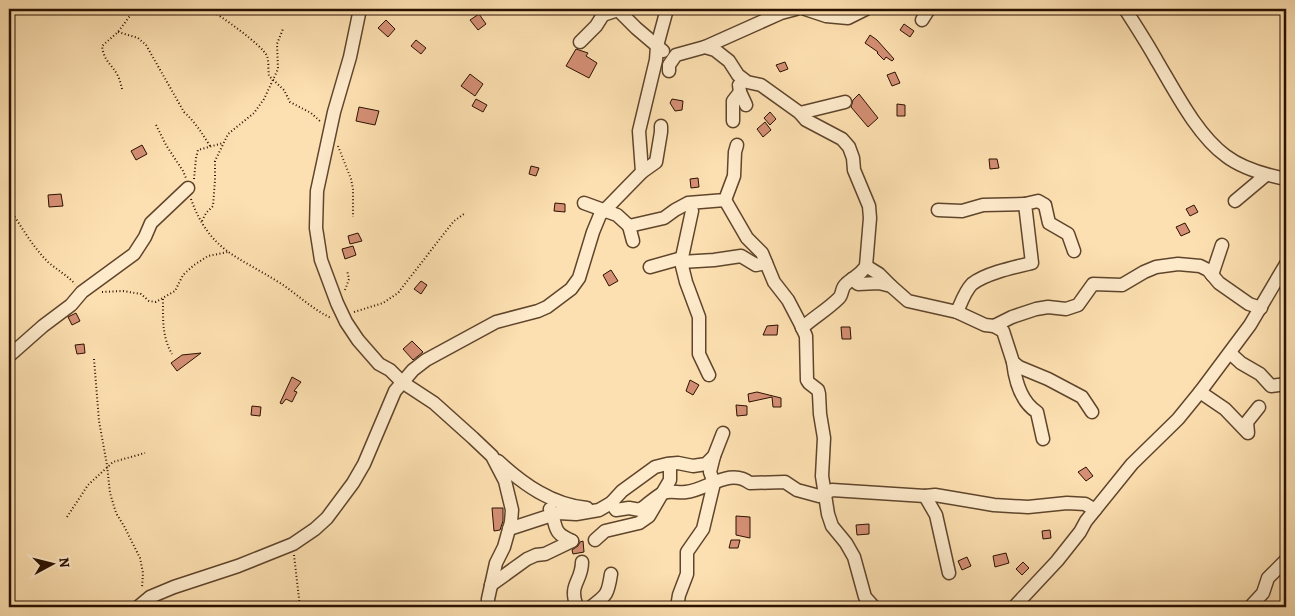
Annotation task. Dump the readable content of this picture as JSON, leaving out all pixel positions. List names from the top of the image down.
{
  "north": "right"
}
